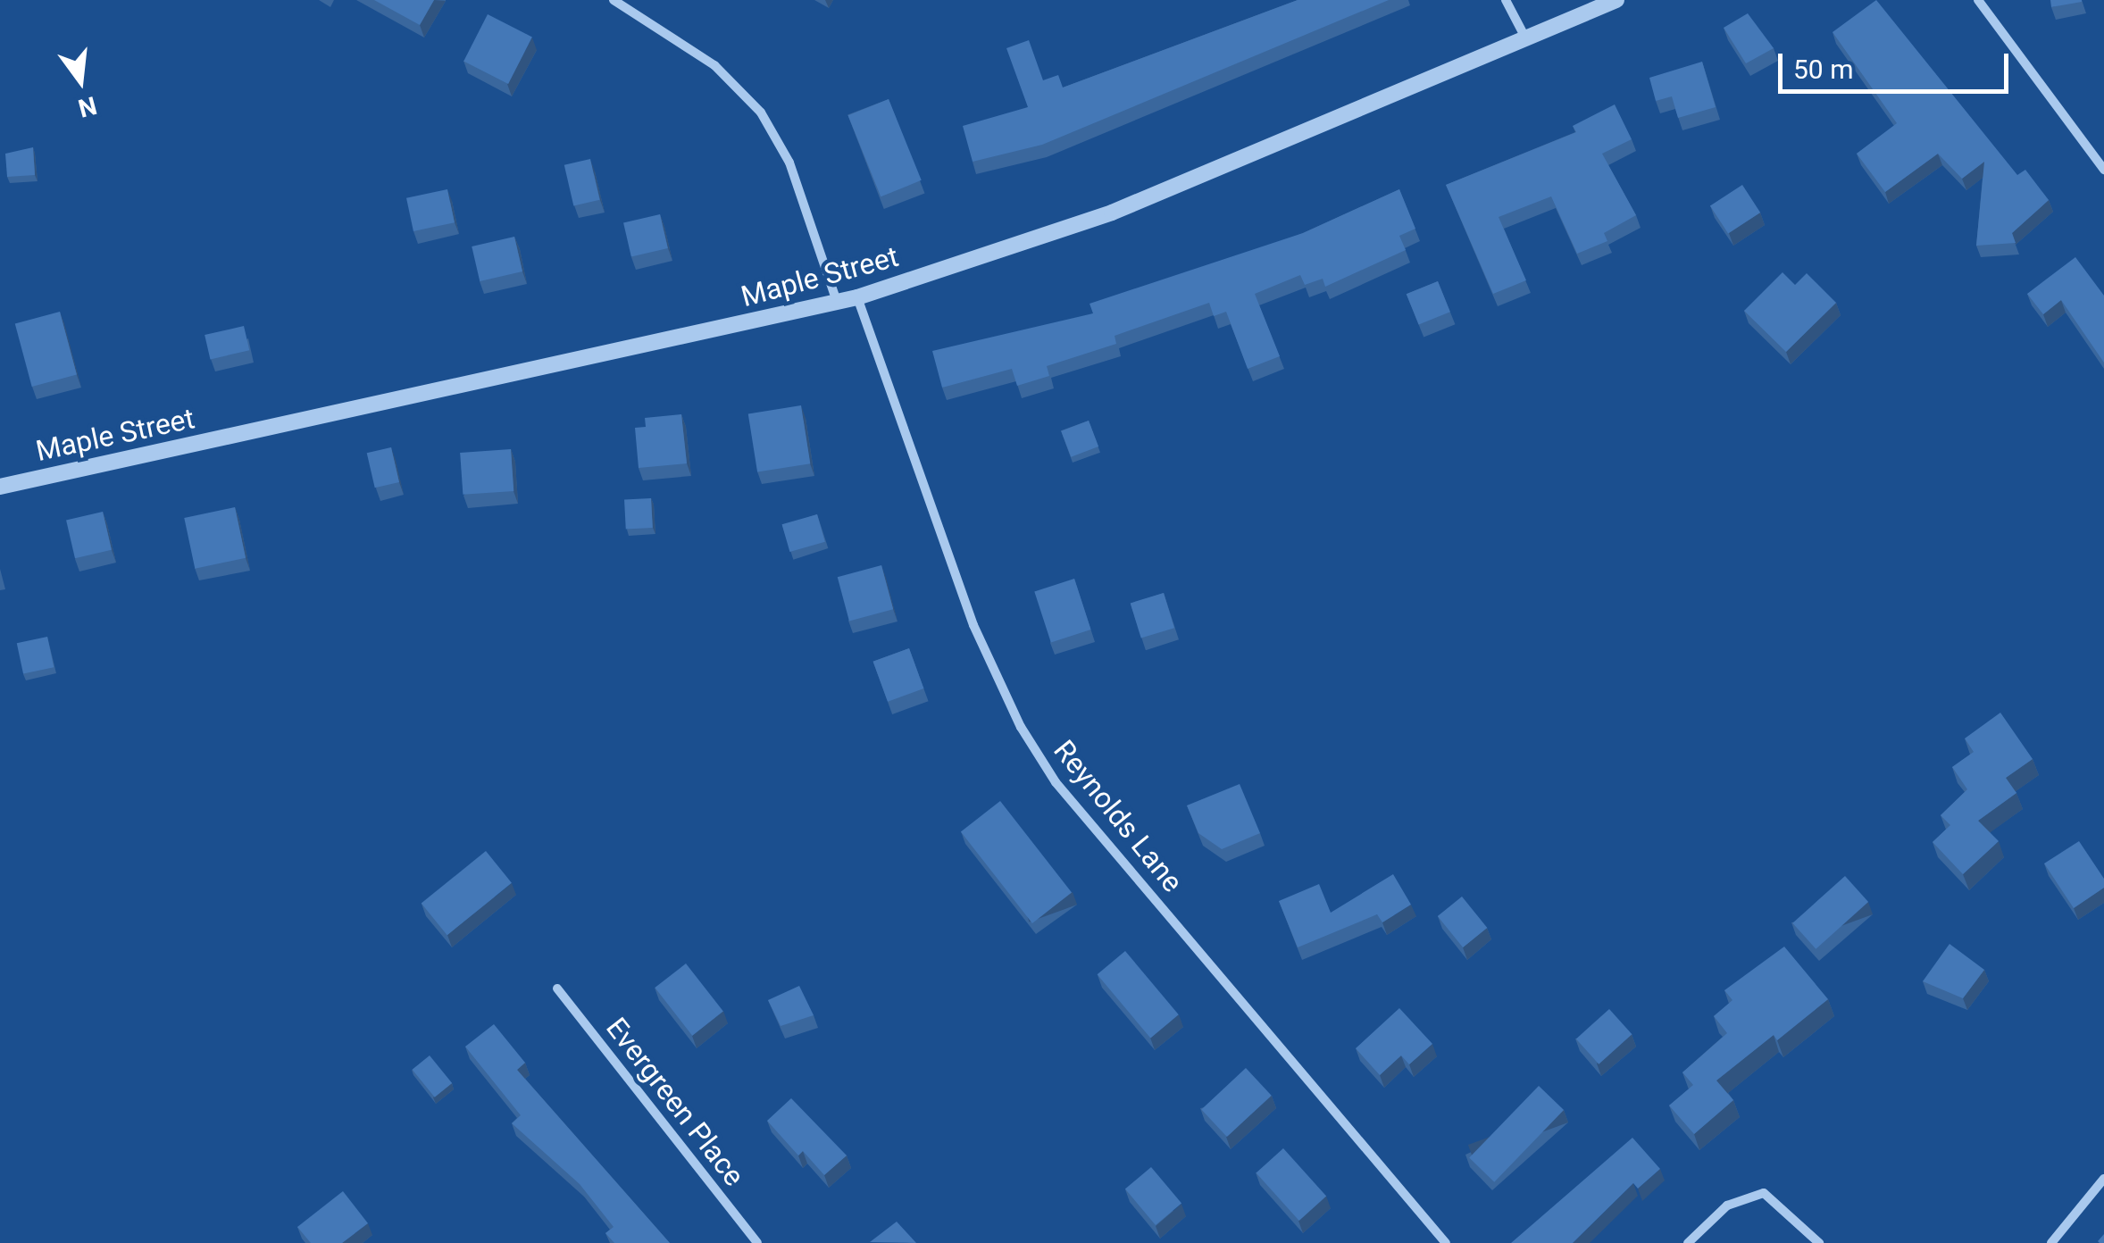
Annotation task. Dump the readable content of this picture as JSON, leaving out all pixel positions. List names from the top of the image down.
{
  "streets": {
    "street": ["Maple Street", "Reynolds Lane", "Evergreen Place"]
  },
  "crossings": [
    ["Maple Street", "Reynolds Lane"]
  ],
  "scale_bar": "50 m",
  "north": "bottom"
}
